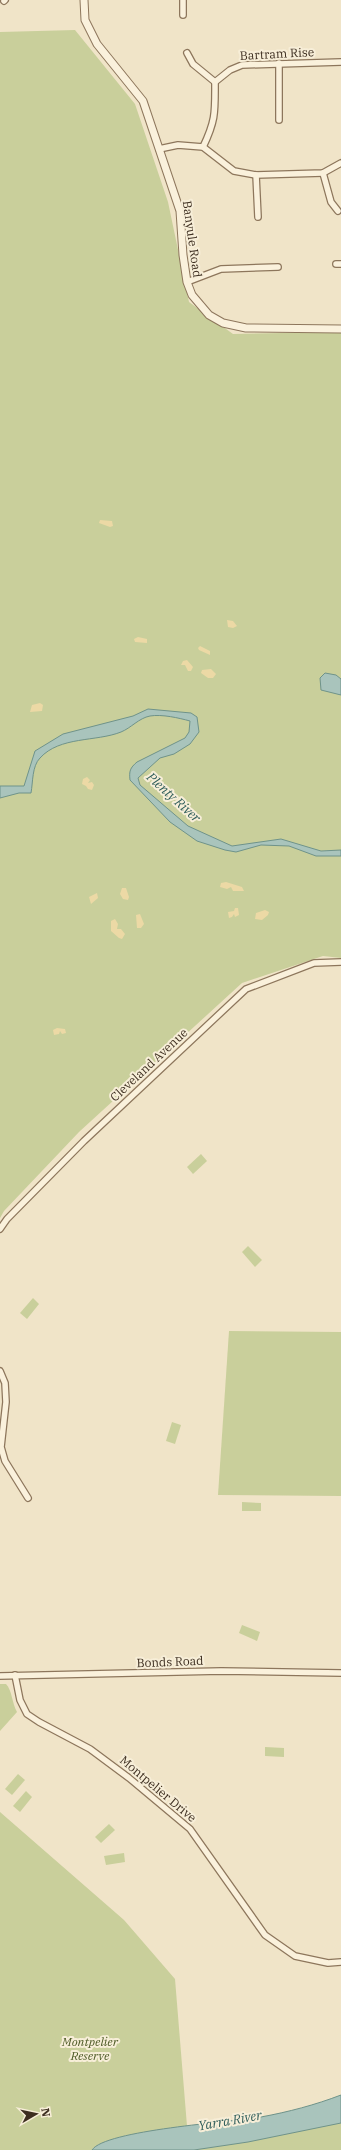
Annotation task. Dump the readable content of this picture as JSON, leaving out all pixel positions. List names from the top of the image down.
{
  "streets": {
    "street": [
      "Bartram Rise",
      "Banyule Road",
      "Cleveland Avenue",
      "Bonds Road",
      "Montpelier Drive"
    ]
  },
  "crossings": [
    ["Bonds Road", "Montpelier Drive"]
  ],
  "water": ["Plenty River", "Yarra River"],
  "parks": ["Montpelier Reserve"],
  "north": "right"
}
